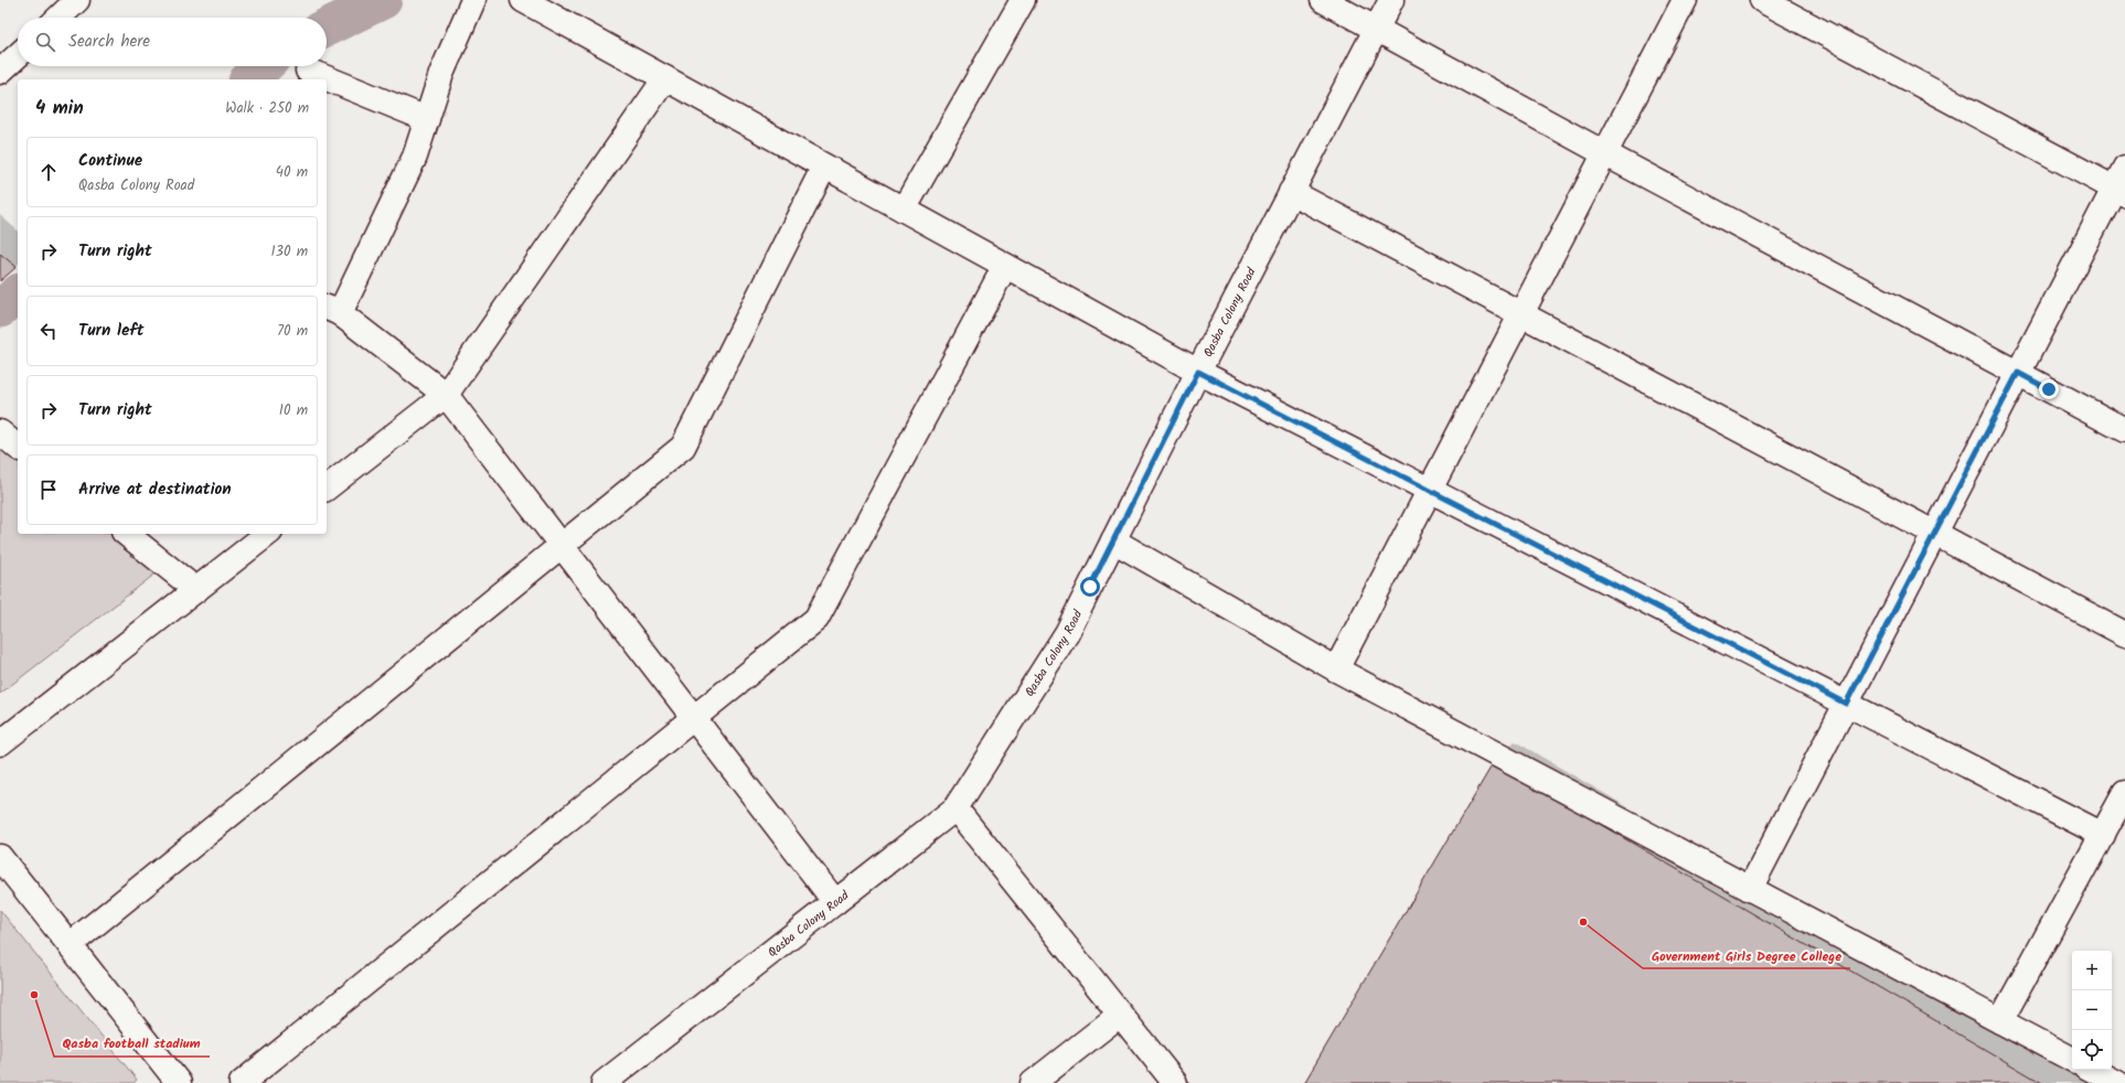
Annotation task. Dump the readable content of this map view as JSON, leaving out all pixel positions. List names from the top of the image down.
{
  "streets": {
    "street": ["Qasba Colony Road"]
  },
  "places": ["Government Girls Degree College", "Qasba football stadium"],
  "page": {
    "search": "Search here",
    "heading": ["4 min", "Walk · 250 m"],
    "list": [
      ["Continue", "Qasba Colony Road", "40 m"],
      ["Turn right", "130 m"],
      ["Turn left", "70 m"],
      ["Turn right", "10 m"],
      "Arrive at destination"
    ],
    "map_buttons": ["+", "−"]
  }
}
